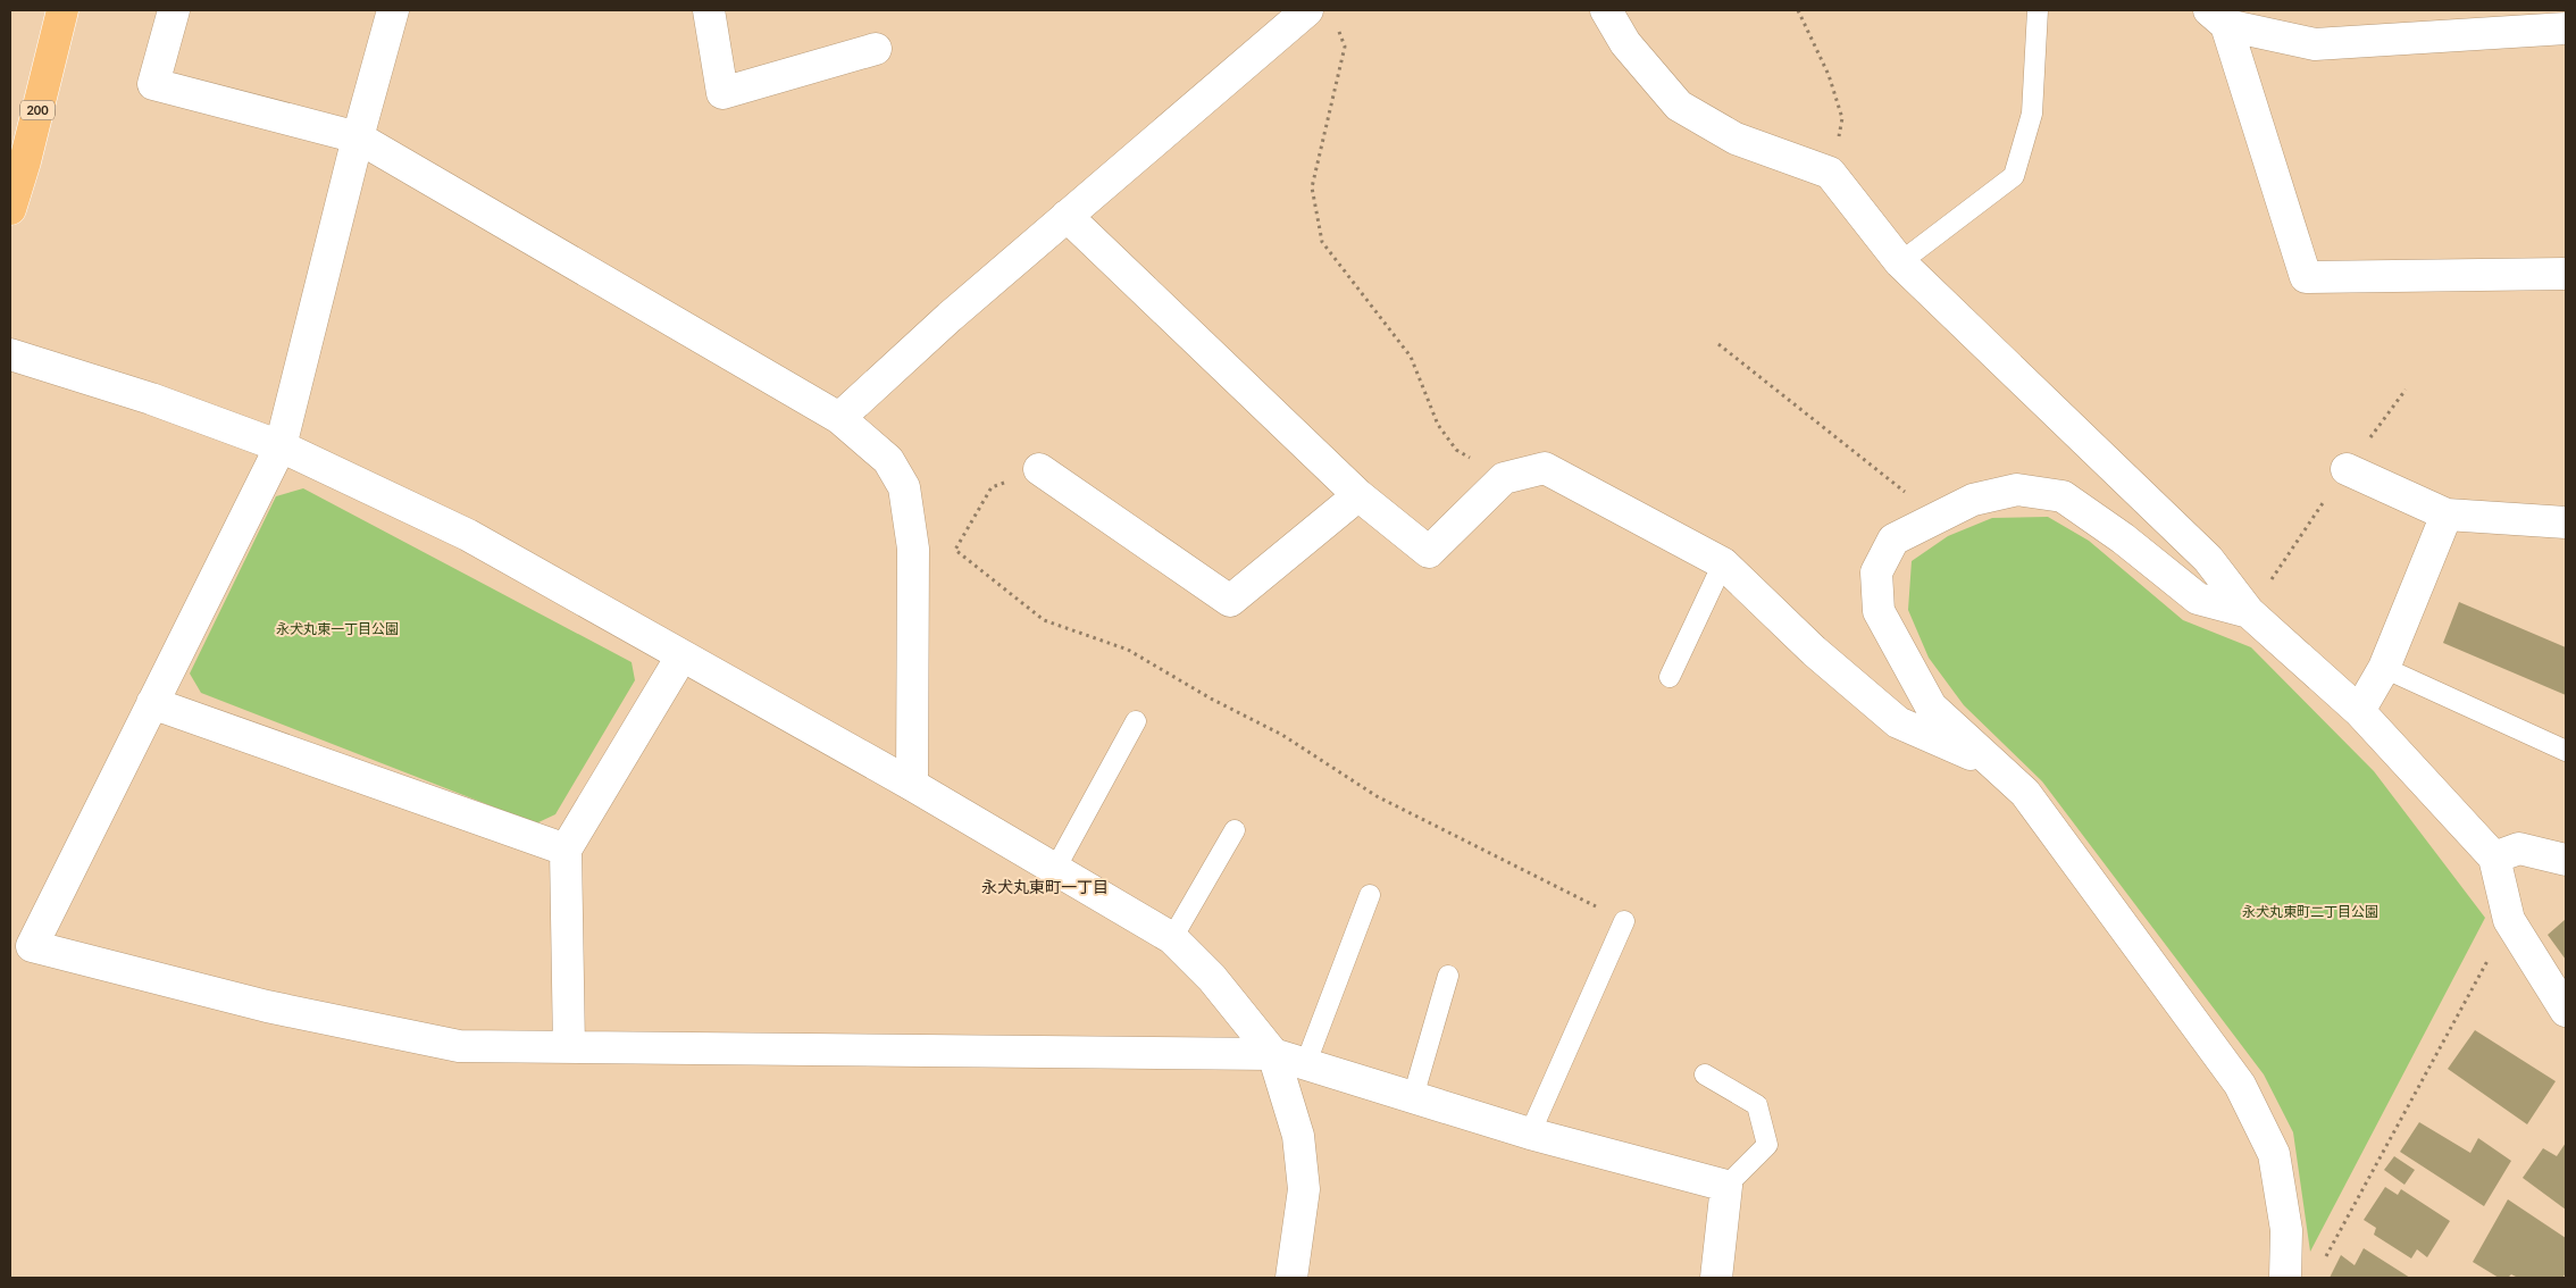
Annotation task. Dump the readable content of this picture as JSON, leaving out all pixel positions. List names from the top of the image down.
{
  "streets": {
    "highway": ["200"]
  },
  "districts": ["永犬丸東町一丁目"],
  "parks": ["永犬丸東一丁目公園", "永犬丸東町二丁目公園"]
}
